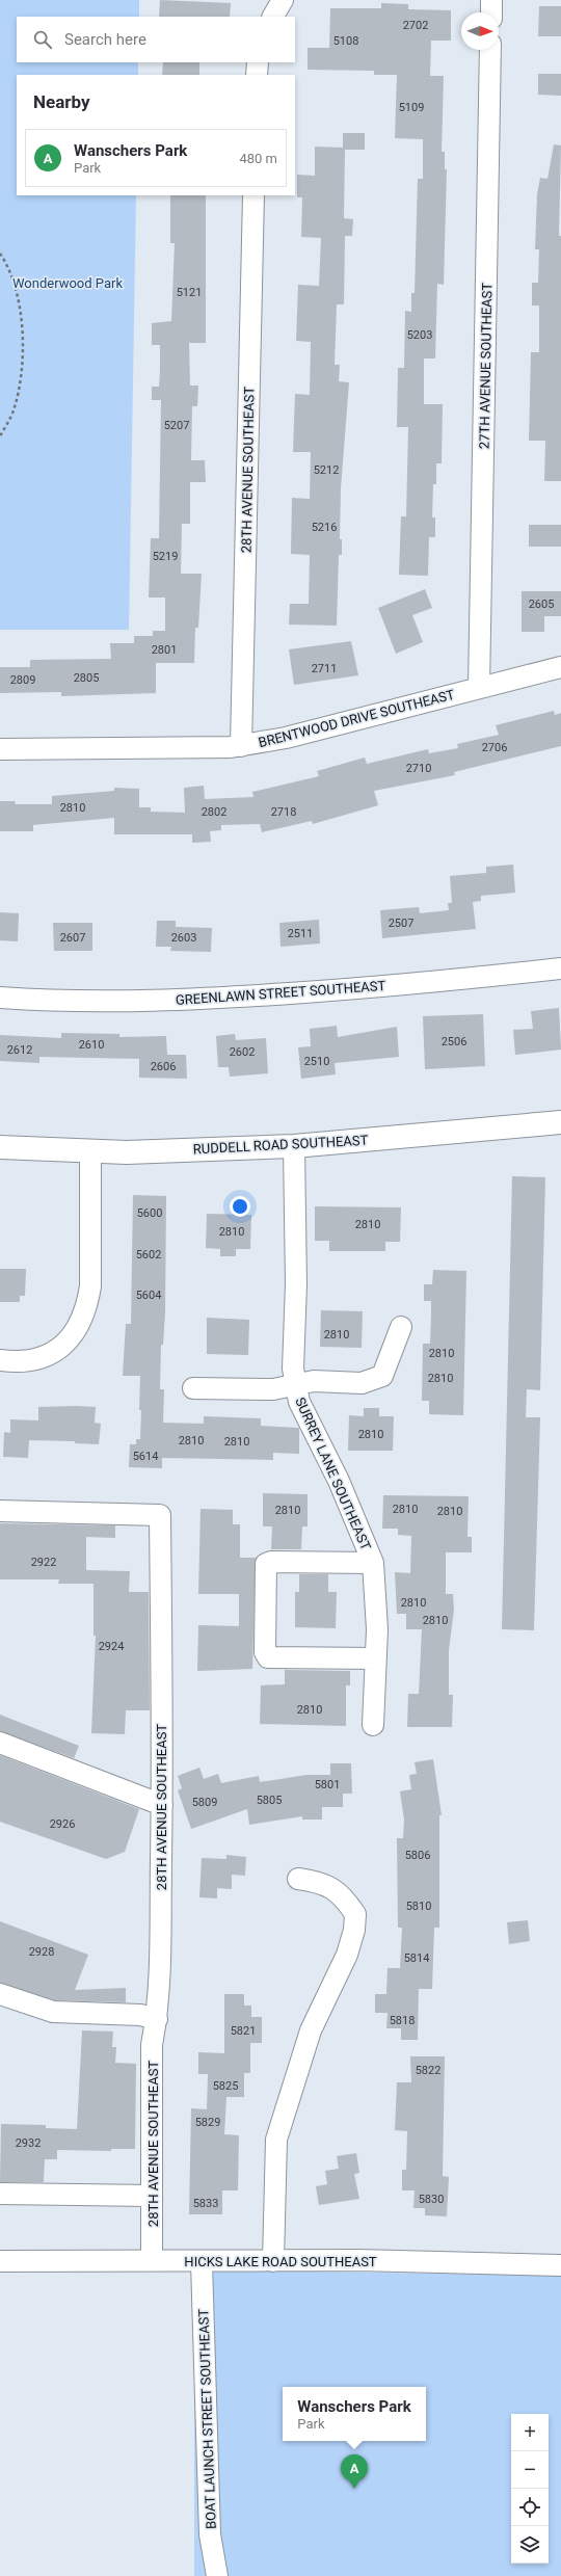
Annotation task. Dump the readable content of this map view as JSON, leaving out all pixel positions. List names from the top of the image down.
{
  "streets": {
    "main road": ["RUDDELL ROAD SOUTHEAST"],
    "street": [
      "27TH AVENUE SOUTHEAST",
      "28TH AVENUE SOUTHEAST",
      "BRENTWOOD DRIVE SOUTHEAST",
      "GREENLAWN STREET SOUTHEAST",
      "SURREY LANE SOUTHEAST",
      "HICKS LAKE ROAD SOUTHEAST",
      "BOAT LAUNCH STREET SOUTHEAST"
    ]
  },
  "crossings": [
    ["27TH AVENUE SOUTHEAST", "BRENTWOOD DRIVE SOUTHEAST"],
    ["28TH AVENUE SOUTHEAST", "BRENTWOOD DRIVE SOUTHEAST"],
    ["28TH AVENUE SOUTHEAST", "HICKS LAKE ROAD SOUTHEAST"],
    ["RUDDELL ROAD SOUTHEAST", "SURREY LANE SOUTHEAST"],
    ["HICKS LAKE ROAD SOUTHEAST", "BOAT LAUNCH STREET SOUTHEAST"]
  ],
  "parks": ["Wonderwood Park"],
  "house_numbers": [
    "2702",
    "5108",
    "5109",
    "5121",
    "5203",
    "5207",
    "5212",
    "5216",
    "5219",
    "2605",
    "2801",
    "2711",
    "2805",
    "2809",
    "2706",
    "2710",
    "2810",
    "2802",
    "2718",
    "2507",
    "2511",
    "2607",
    "2603",
    "2506",
    "2610",
    "2612",
    "2602",
    "2510",
    "2606",
    "5600",
    "2810",
    "2810",
    "5602",
    "5604",
    "2810",
    "2810",
    "2810",
    "2810",
    "2810",
    "2810",
    "5614",
    "2810",
    "2810",
    "2810",
    "2922",
    "2810",
    "2810",
    "2924",
    "2810",
    "5801",
    "5805",
    "5809",
    "2926",
    "5806",
    "5810",
    "2928",
    "5814",
    "5818",
    "5821",
    "5822",
    "5825",
    "5829",
    "2932",
    "5830",
    "5833"
  ],
  "north": "right",
  "page": {
    "search": "Search here",
    "heading": "Nearby",
    "list": [
      {
        "mark": "A",
        "name": "Wanschers Park",
        "note": "Park",
        "value": "480 m"
      }
    ],
    "popup": ["Wanschers Park", "Park"],
    "map_buttons": ["+", "−"],
    "pins": "A"
  }
}
